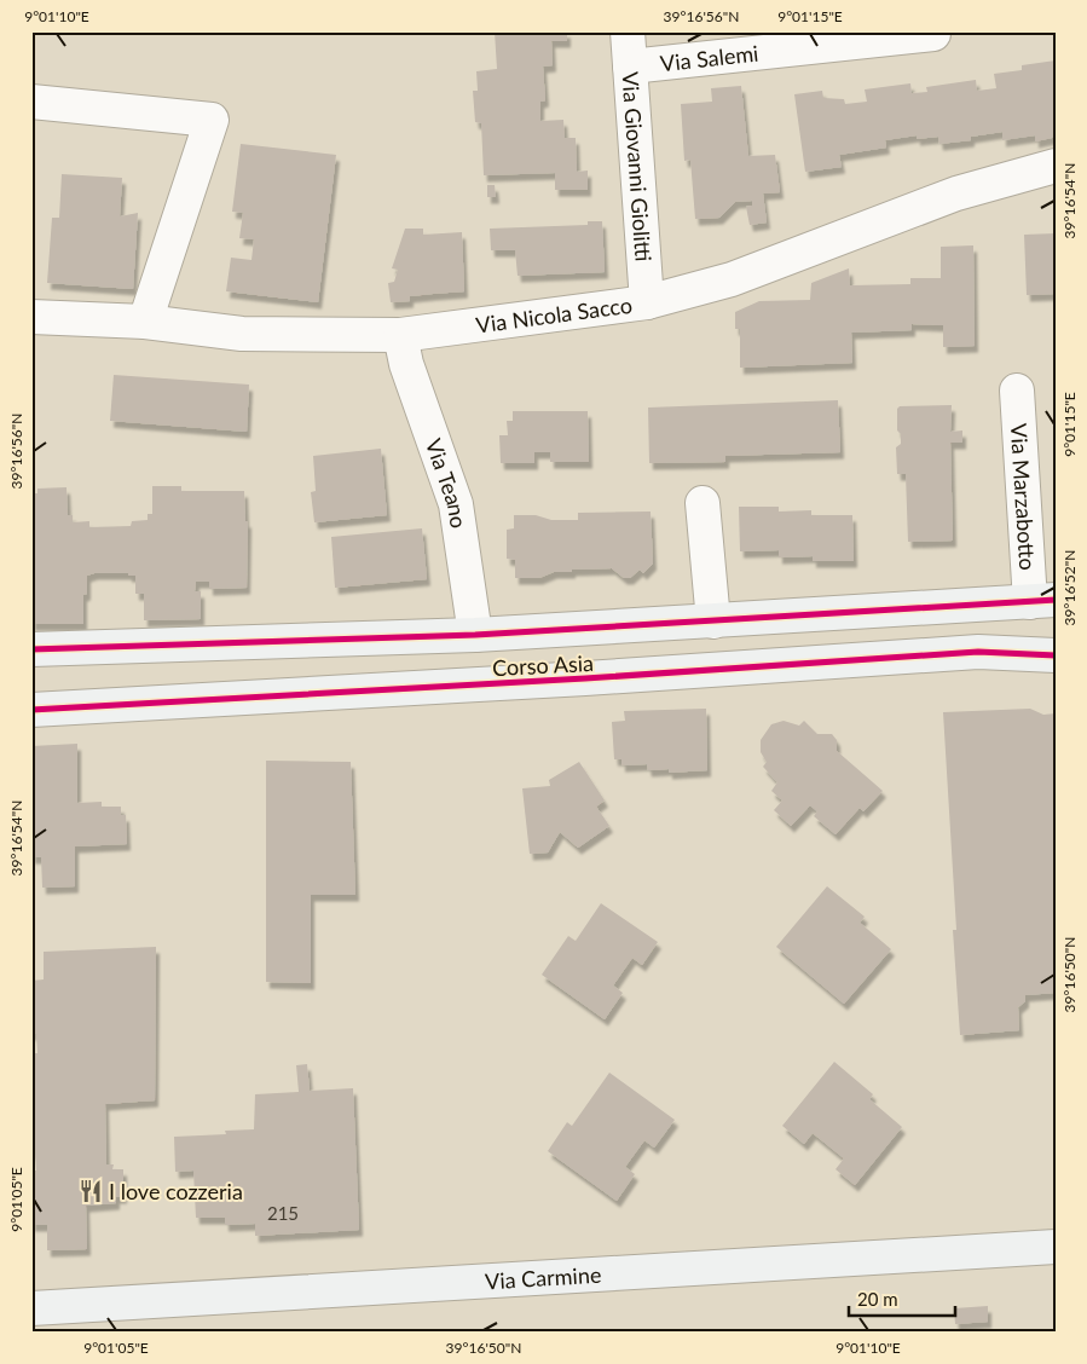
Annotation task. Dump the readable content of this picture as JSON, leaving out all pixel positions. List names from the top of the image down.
{
  "streets": {
    "street": [
      "Via Salemi",
      "Via Giovanni Giolitti",
      "Via Nicola Sacco",
      "Via Teano",
      "Via Marzabotto",
      "Corso Asia",
      "Via Carmine"
    ]
  },
  "crossings": [
    ["Via Salemi", "Via Giovanni Giolitti"],
    ["Via Giovanni Giolitti", "Via Nicola Sacco"],
    ["Via Nicola Sacco", "Via Teano"],
    ["Via Teano", "Corso Asia"],
    ["Via Marzabotto", "Corso Asia"]
  ],
  "places": {
    "restaurant": ["I love cozzeria"]
  },
  "house_numbers": ["215"],
  "scale_bar": "20 m",
  "coordinates": [
    "9°01'10\"E",
    "39°16'56\"N",
    "9°01'15\"E",
    "39°16'54\"N",
    "39°16'52\"N",
    "39°16'50\"N",
    "9°01'05\"E"
  ]
}
